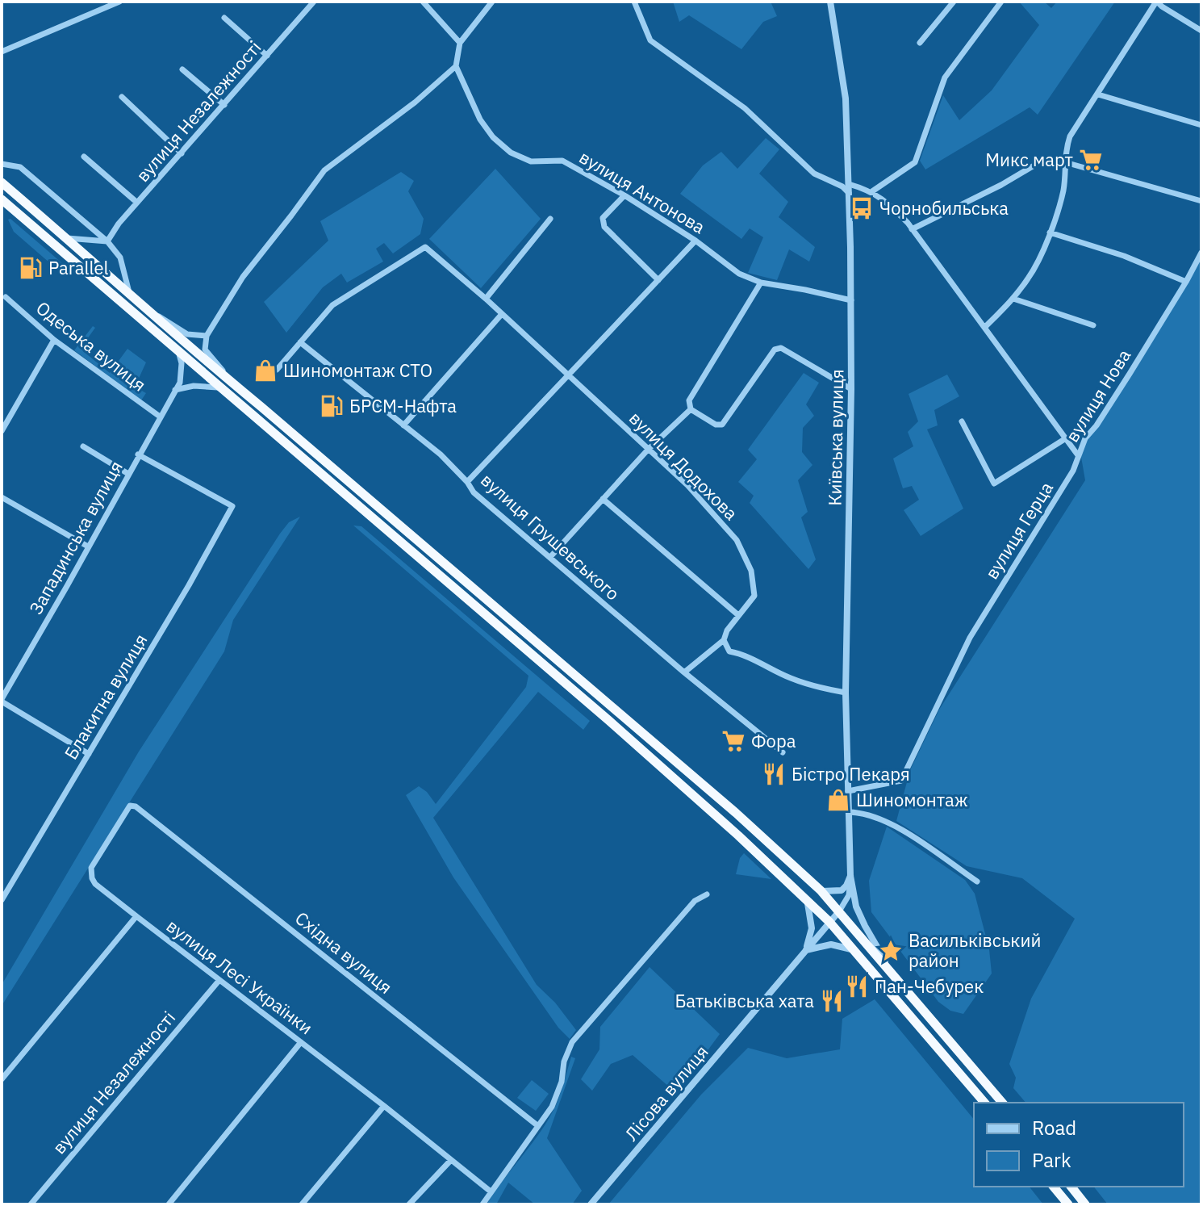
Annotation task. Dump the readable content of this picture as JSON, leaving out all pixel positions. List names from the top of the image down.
{
  "streets": {
    "street": [
      "вулиця Незалежності",
      "вулиця Антонова",
      "Одеська вулиця",
      "вулиця Нова",
      "Київська вулиця",
      "вулиця Додохова",
      "вулиця Герца",
      "вулиця Грушевського",
      "Западинська вулиця",
      "Блакитна вулиця",
      "Східна вулиця",
      "вулиця Лесі Українки",
      "Лісова вулиця"
    ]
  },
  "crossings": [
    ["вулиця Незалежності", "вулиця Лесі Українки"],
    ["вулиця Антонова", "Київська вулиця"],
    ["Одеська вулиця", "Западинська вулиця"],
    ["вулиця Нова", "Київська вулиця"],
    ["вулиця Нова", "вулиця Герца"],
    ["Київська вулиця", "вулиця Герца"],
    ["вулиця Додохова", "вулиця Грушевського"],
    ["Западинська вулиця", "Блакитна вулиця"],
    ["Східна вулиця", "вулиця Лесі Українки"]
  ],
  "places": {
    "supermarket": ["Микс март", "Фора"],
    "bus stop": ["Чорнобильська"],
    "fuel station": ["Parallel", "БРСМ-Нафта"],
    "shop": ["Шиномонтаж СТО", "Шиномонтаж"],
    "restaurant": ["Бістро Пекаря", "Пан-Чебурек", "Батьківська хата"],
    "place": ["Васильківський район"]
  },
  "legend": ["Road", "Park"]
}
